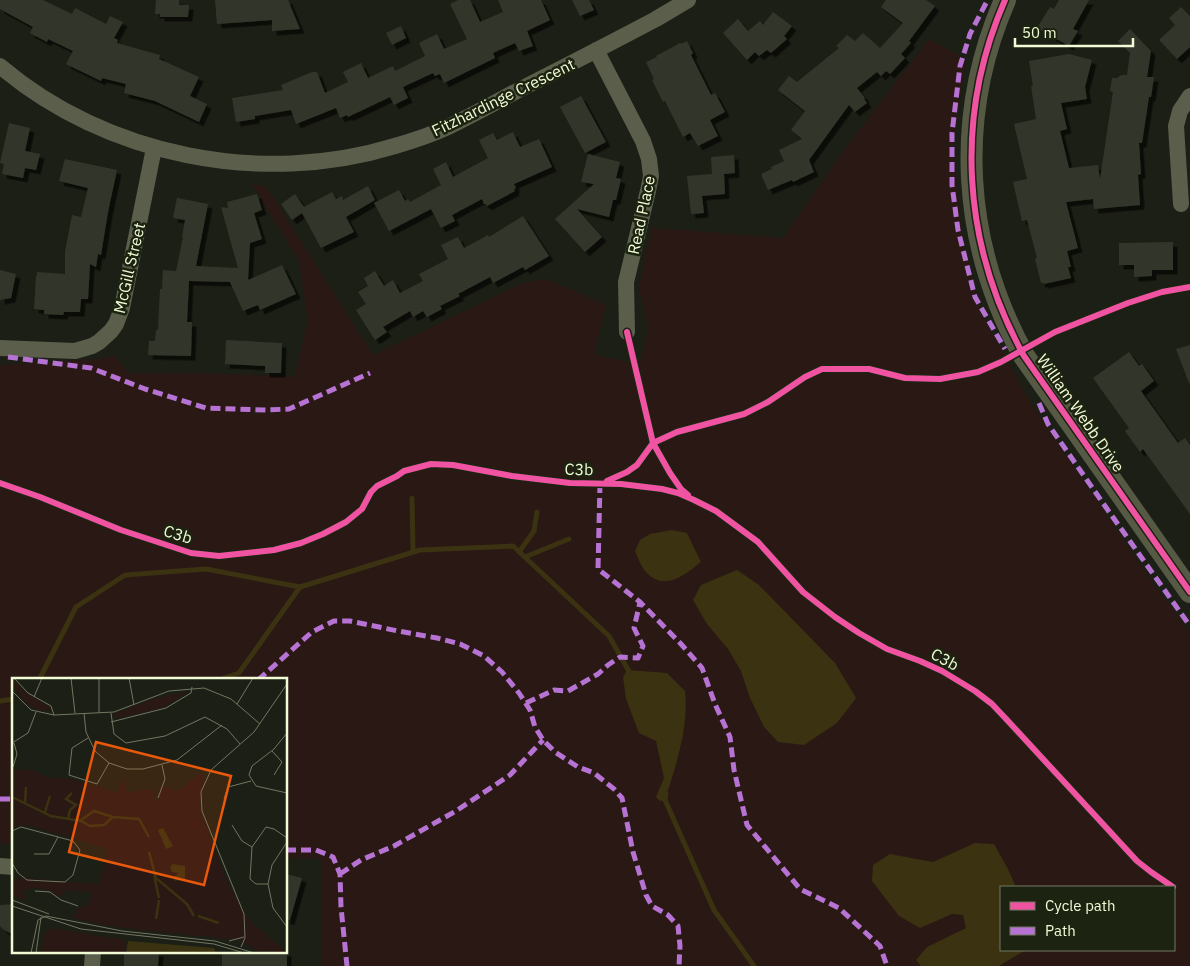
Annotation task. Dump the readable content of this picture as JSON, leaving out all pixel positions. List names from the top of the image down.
{
  "streets": {
    "main road": ["William Webb Drive"],
    "street": ["Fitzhardinge Crescent", "Read Place", "McGill Street"],
    "cycle path": ["C3b"]
  },
  "crossings": [
    ["Fitzhardinge Crescent", "Read Place"],
    ["Fitzhardinge Crescent", "McGill Street"]
  ],
  "legend": ["Cycle path", "Path"],
  "scale_bar": "50 m"
}
